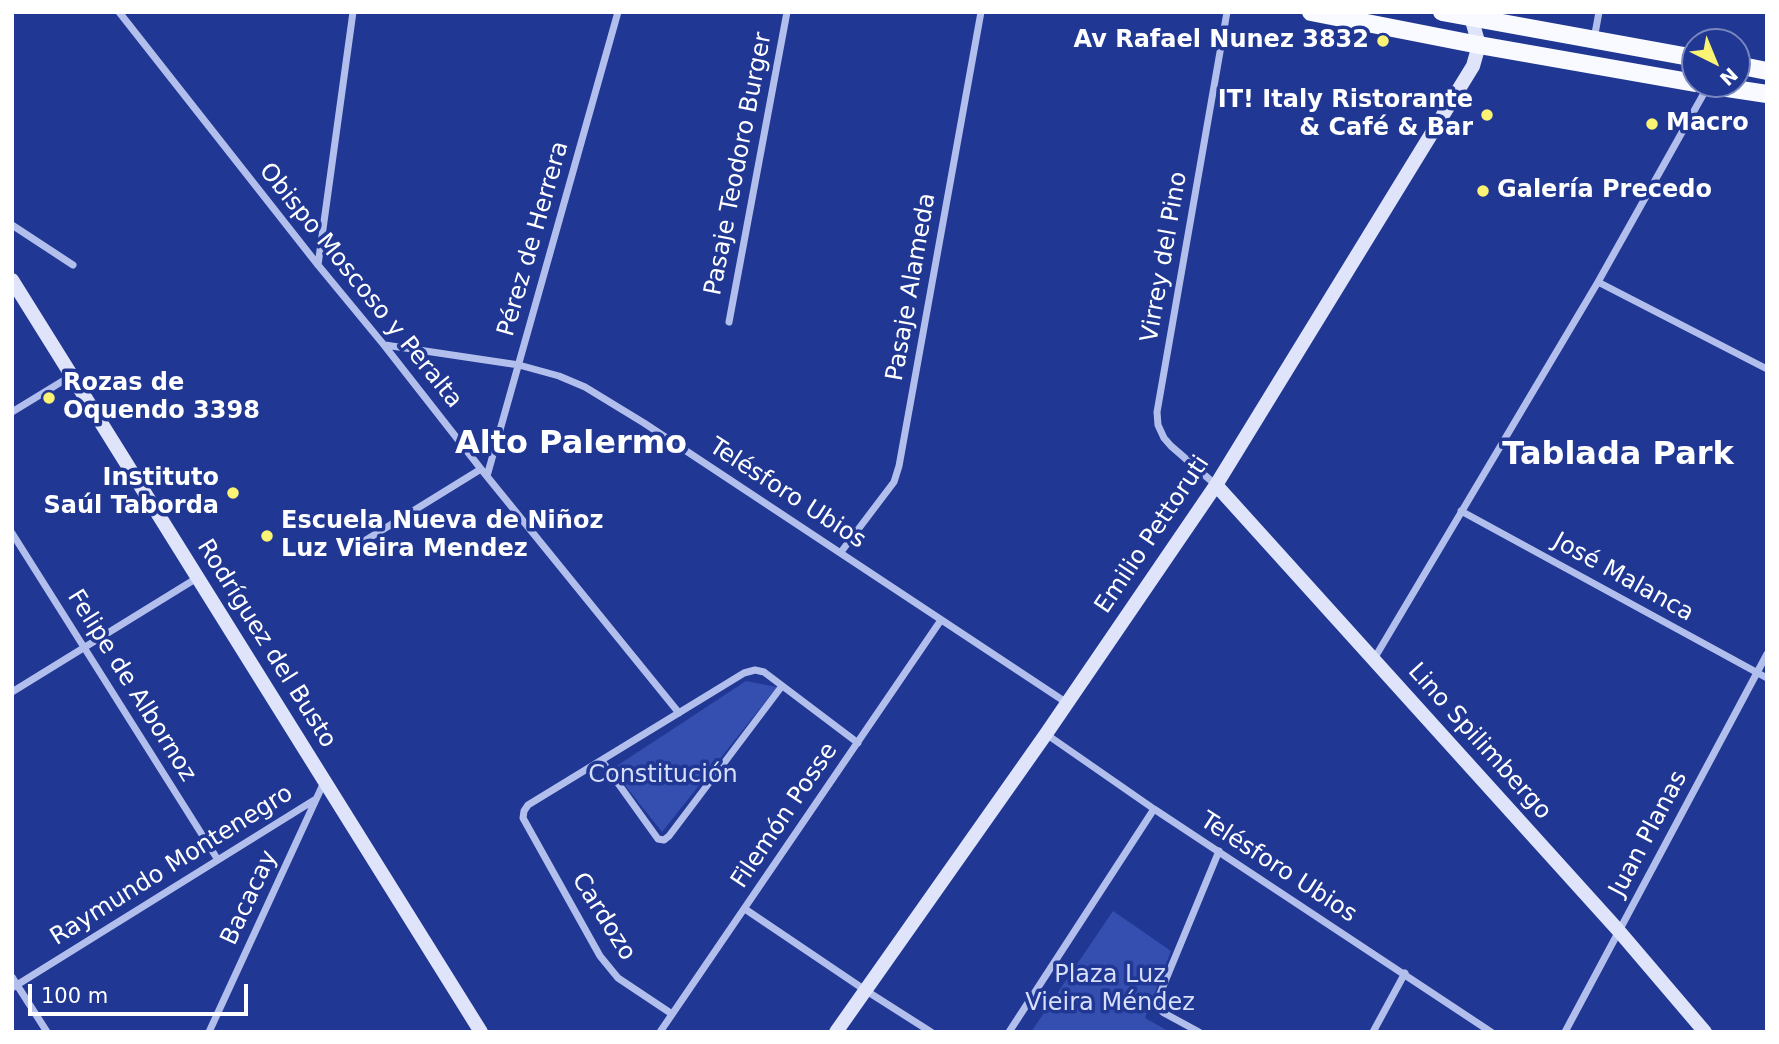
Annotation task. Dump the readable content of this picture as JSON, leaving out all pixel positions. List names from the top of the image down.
{
  "streets": {
    "main road": ["Emilio Pettoruti", "Rodríguez del Busto", "Lino Spilimbergo"],
    "street": [
      "Pasaje Teodoro Burger",
      "Pérez de Herrera",
      "Virrey del Pino",
      "Obispo Moscoso y Peralta",
      "Pasaje Alameda",
      "Telésforo Ubios",
      "José Malanca",
      "Felipe de Albornoz",
      "Filemón Posse",
      "Juan Planas",
      "Raymundo Montenegro",
      "Bacacay",
      "Cardozo"
    ]
  },
  "crossings": [
    ["Pérez de Herrera", "Obispo Moscoso y Peralta"],
    ["Pérez de Herrera", "Telésforo Ubios"],
    ["Virrey del Pino", "Emilio Pettoruti"],
    ["Virrey del Pino", "Lino Spilimbergo"],
    ["Obispo Moscoso y Peralta", "Telésforo Ubios"],
    ["Pasaje Alameda", "Telésforo Ubios"],
    ["Telésforo Ubios", "Emilio Pettoruti"],
    ["Telésforo Ubios", "Filemón Posse"],
    ["Emilio Pettoruti", "Lino Spilimbergo"],
    ["José Malanca", "Juan Planas"],
    ["Rodríguez del Busto", "Bacacay"],
    ["Felipe de Albornoz", "Raymundo Montenegro"],
    ["Lino Spilimbergo", "Juan Planas"],
    ["Filemón Posse", "Cardozo"],
    ["Raymundo Montenegro", "Bacacay"]
  ],
  "districts": ["Alto Palermo", "Tablada Park"],
  "parks": ["Constitución", "Plaza Luz Vieira Méndez"],
  "places": [
    "Av Rafael Nunez 3832",
    "IT! Italy Ristorante & Café & Bar",
    "Macro",
    "Galería Precedo",
    "Rozas de Oquendo 3398",
    "Instituto Saúl Taborda",
    "Escuela Nueva de Niñoz Luz Vieira Mendez"
  ],
  "scale_bar": "100 m",
  "north": "bottom right"
}
